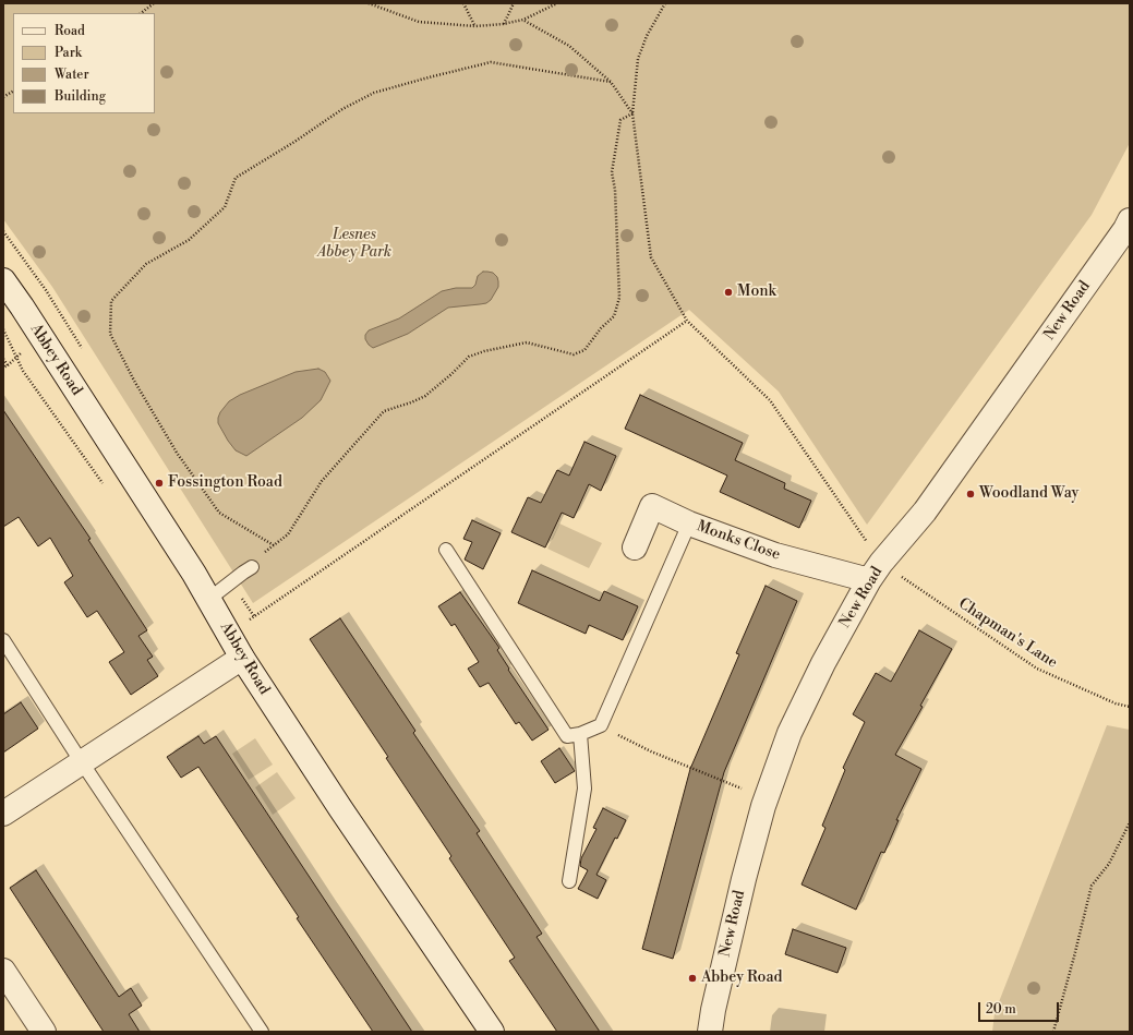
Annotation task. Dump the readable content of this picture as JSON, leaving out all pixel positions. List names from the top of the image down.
{
  "streets": {
    "street": ["New Road", "Abbey Road", "Monks Close"],
    "path": ["Chapman's Lane"]
  },
  "crossings": [
    ["New Road", "Monks Close"],
    ["New Road", "Chapman's Lane"],
    ["Monks Close", "Chapman's Lane"]
  ],
  "parks": ["Lesnes Abbey Park"],
  "places": [
    "Monk",
    "Fossington Road",
    "Woodland Way",
    "Abbey Road"
  ],
  "legend": [
    "Road",
    "Park",
    "Water",
    "Building"
  ],
  "scale_bar": "20 m"
}
